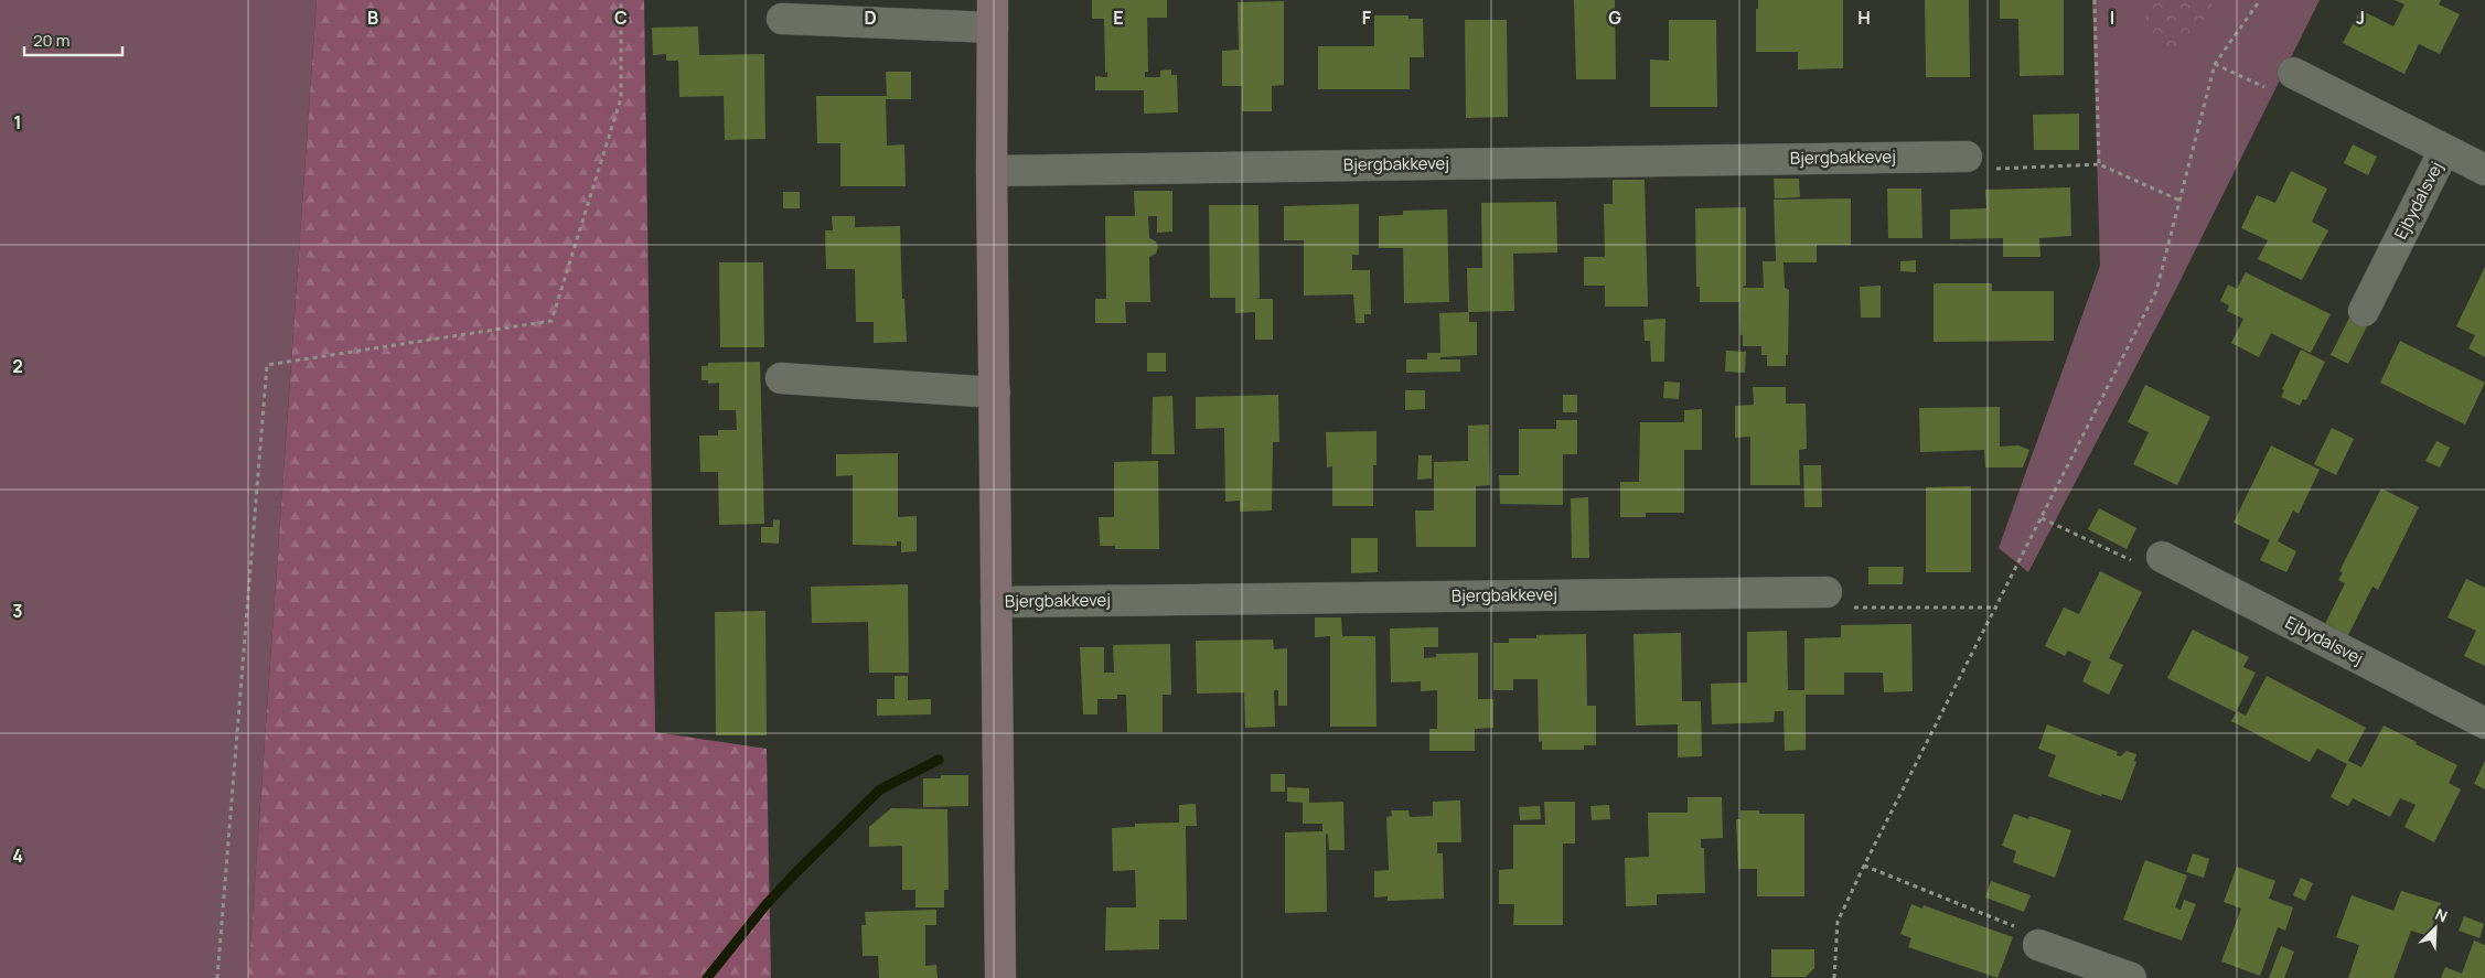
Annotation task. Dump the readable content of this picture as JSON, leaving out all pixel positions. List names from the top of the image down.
{
  "streets": {
    "street": ["Bjergbakkevej", "Ejbydalsvej"]
  },
  "scale_bar": "20 m",
  "north": "top right",
  "grid": {
    "columns": [
      "B",
      "C",
      "D",
      "E",
      "F",
      "G",
      "H",
      "I",
      "J"
    ],
    "rows": [
      "1",
      "2",
      "3",
      "4"
    ]
  }
}
